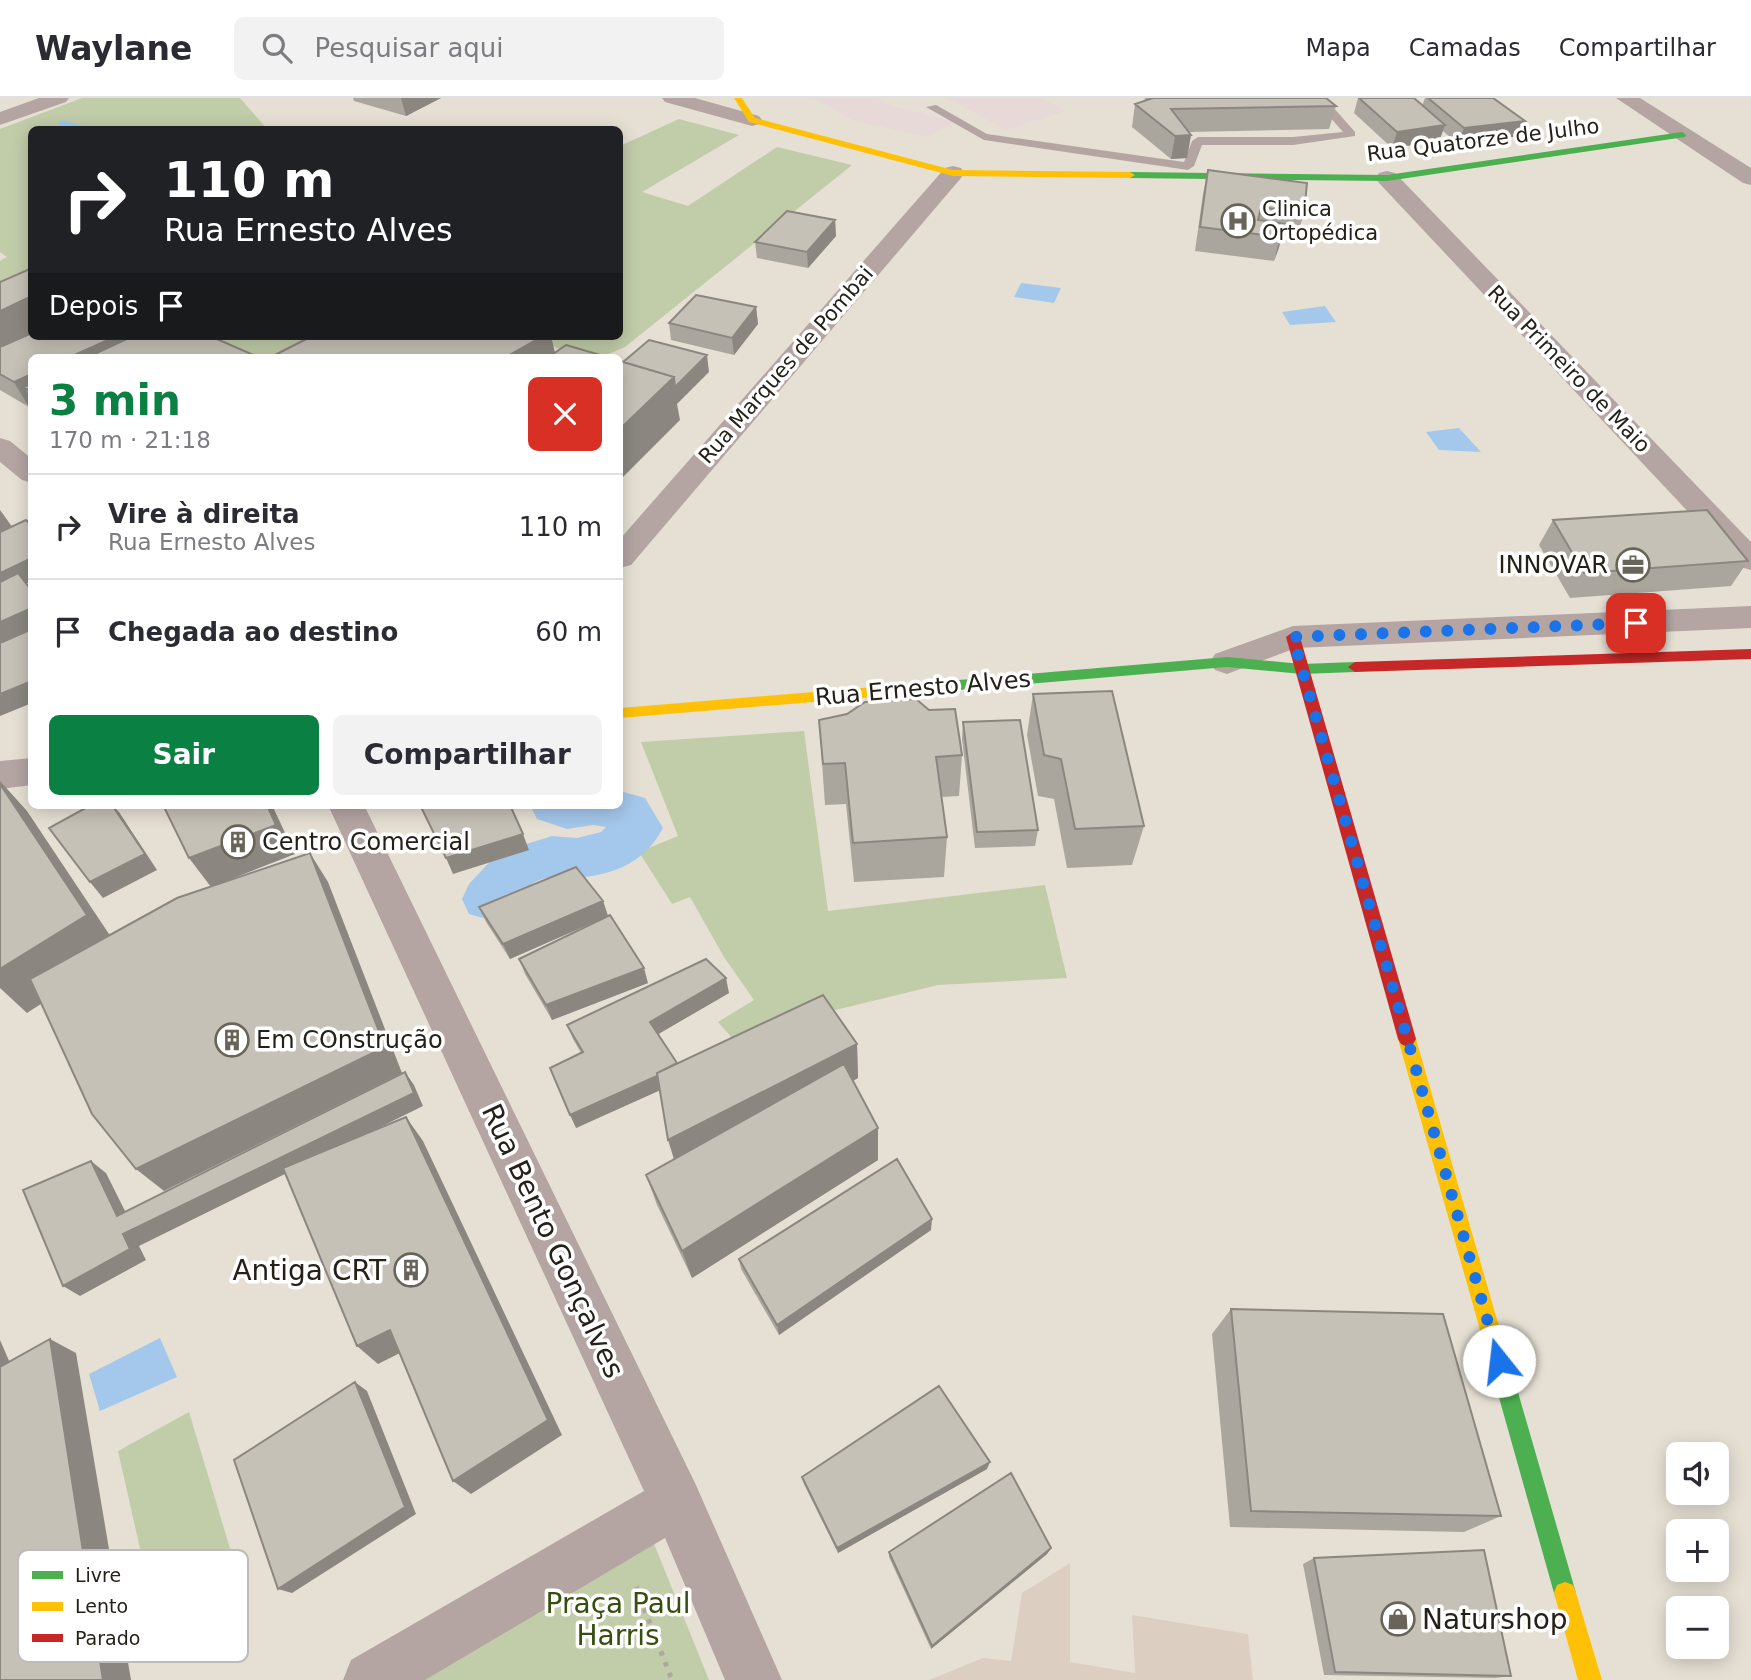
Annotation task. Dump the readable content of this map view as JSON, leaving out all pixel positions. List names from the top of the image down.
{
  "streets": {
    "street": [
      "Rua Quatorze de Julho",
      "Rua Marques de Pombai",
      "Rua Primeiro de Maio",
      "Rua Ernesto Alves",
      "Rua Bento Gonçalves"
    ]
  },
  "crossings": [
    ["Rua Quatorze de Julho", "Rua Marques de Pombai"],
    ["Rua Quatorze de Julho", "Rua Primeiro de Maio"]
  ],
  "parks": ["Praça Paul Harris"],
  "places": {
    "hospital": ["Clinica Ortopédica"],
    "office": ["INNOVAR"],
    "building": ["Centro Comercial", "Em COnstrução", "Antiga CRT"],
    "shop": ["Naturshop"]
  },
  "legend": ["Livre", "Lento", "Parado"],
  "page": {
    "header": "Waylane",
    "search": "Pesquisar aqui",
    "nav": ["Mapa", "Camadas", "Compartilhar"],
    "turn": ["110 m", "Rua Ernesto Alves"],
    "then": "Depois",
    "heading": ["3 min", "170 m · 21:18"],
    "list": [
      {
        "name": "Vire à direita",
        "note": "Rua Ernesto Alves",
        "value": "110 m"
      },
      {
        "name": "Chegada ao destino",
        "value": "60 m"
      }
    ],
    "buttons": ["Sair", "Compartilhar"],
    "map_buttons": ["+", "−"]
  }
}
